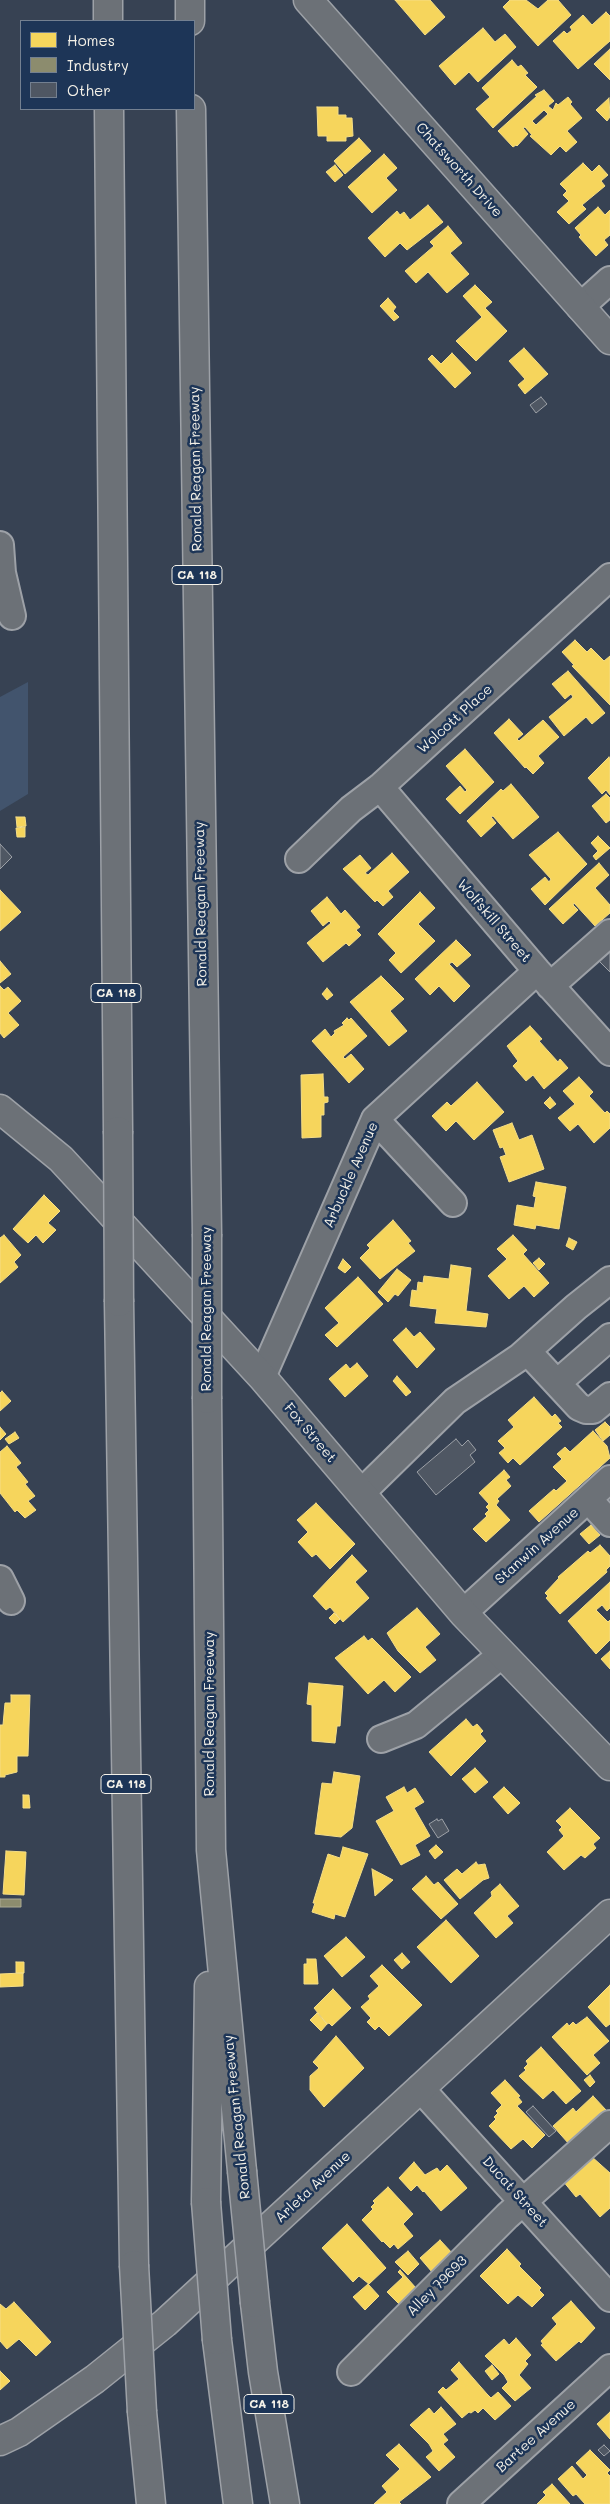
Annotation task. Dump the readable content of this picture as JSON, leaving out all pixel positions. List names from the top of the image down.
{
  "streets": {
    "main road": [
      "Chatsworth Drive",
      "Ronald Reagan Freeway",
      "CA 118",
      "Fox Street",
      "Arleta Avenue"
    ],
    "street": [
      "Wolcott Place",
      "Wolfskill Street",
      "Arbuckle Avenue",
      "Stanwin Avenue",
      "Ducat Street",
      "Alley 79693",
      "Bartee Avenue"
    ]
  },
  "crossings": [
    ["Wolcott Place", "Wolfskill Street"],
    ["Wolfskill Street", "Arbuckle Avenue"],
    ["Arbuckle Avenue", "Fox Street"],
    ["Fox Street", "Stanwin Avenue"],
    ["Arleta Avenue", "Ducat Street"],
    ["Ducat Street", "Alley 79693"]
  ],
  "legend": ["Homes", "Industry", "Other"]
}
